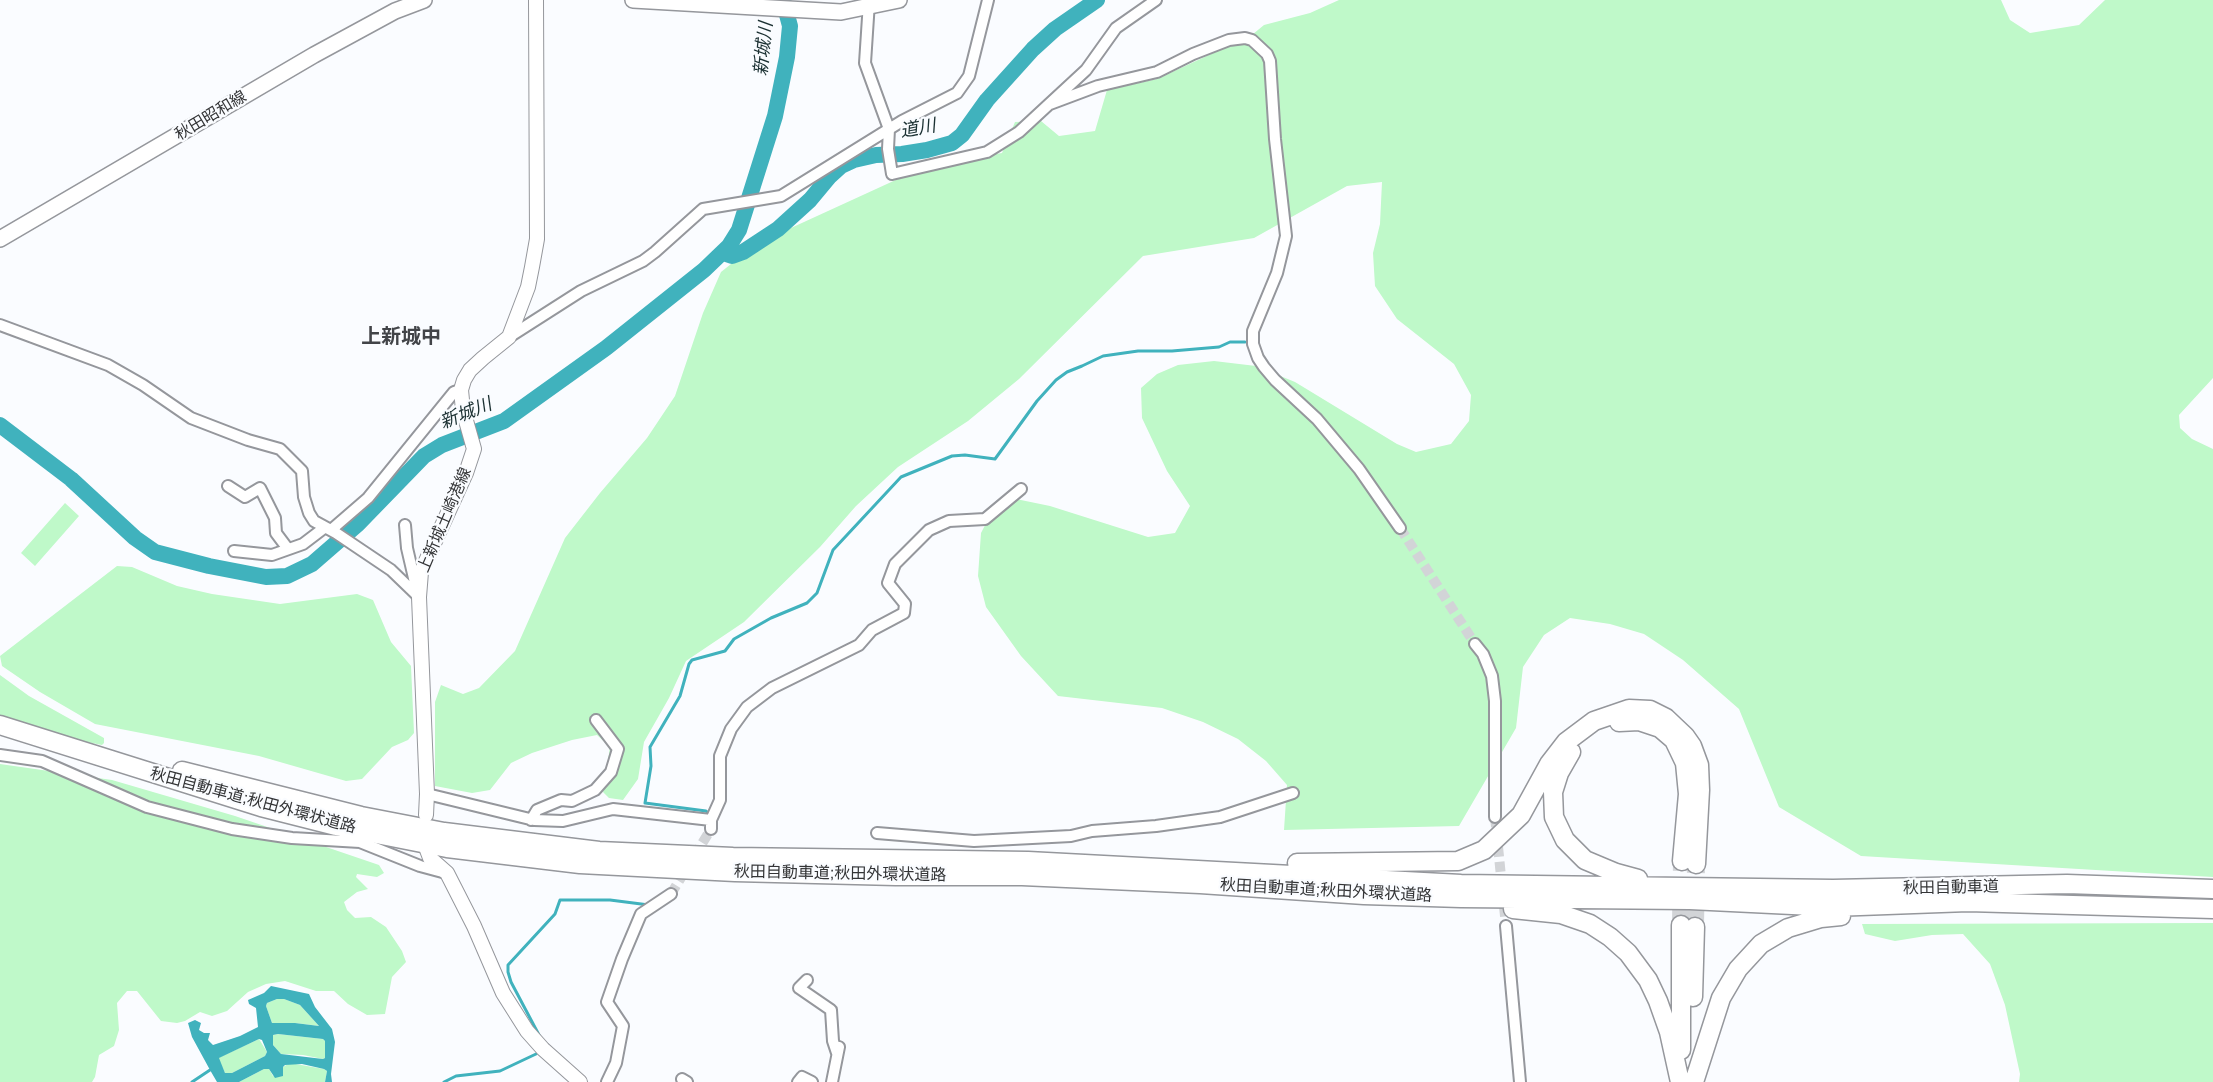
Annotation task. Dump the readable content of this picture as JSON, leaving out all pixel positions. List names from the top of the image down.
{
  "streets": {
    "highway": ["秋田自動車道;秋田外環状道路", "秋田自動車道"],
    "main road": ["秋田昭和線", "上新城土崎港線"]
  },
  "crossings": [
    ["秋田自動車道;秋田外環状道路", "秋田自動車道"]
  ],
  "districts": ["上新城中"],
  "water": ["新城川", "道川"]
}
